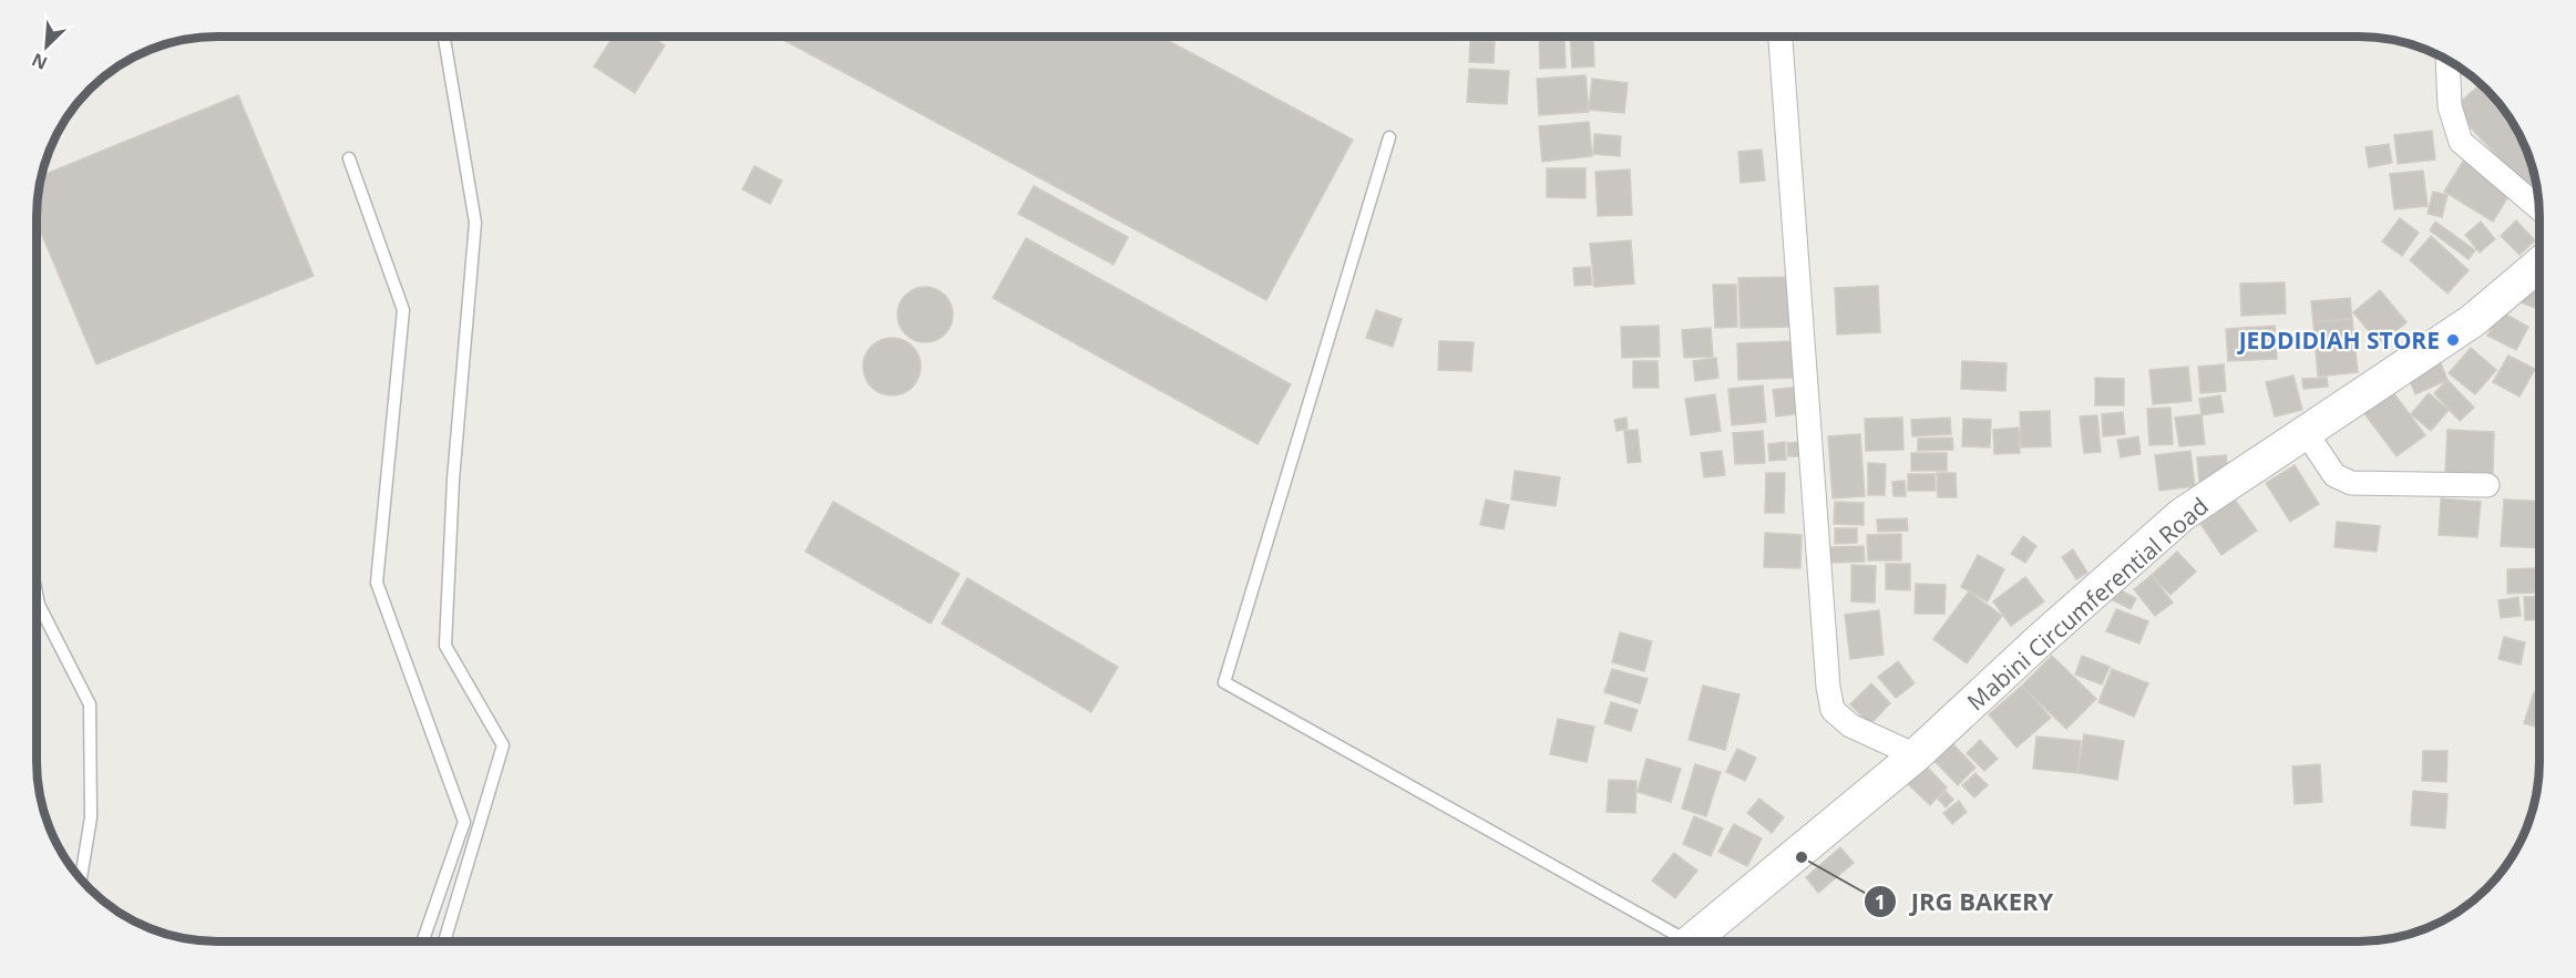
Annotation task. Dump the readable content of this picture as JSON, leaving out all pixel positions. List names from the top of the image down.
{
  "streets": {
    "main road": ["Mabini Circumferential Road"]
  },
  "places": ["JEDDIDIAH STORE", "JRG BAKERY"],
  "north": "bottom left"
}
